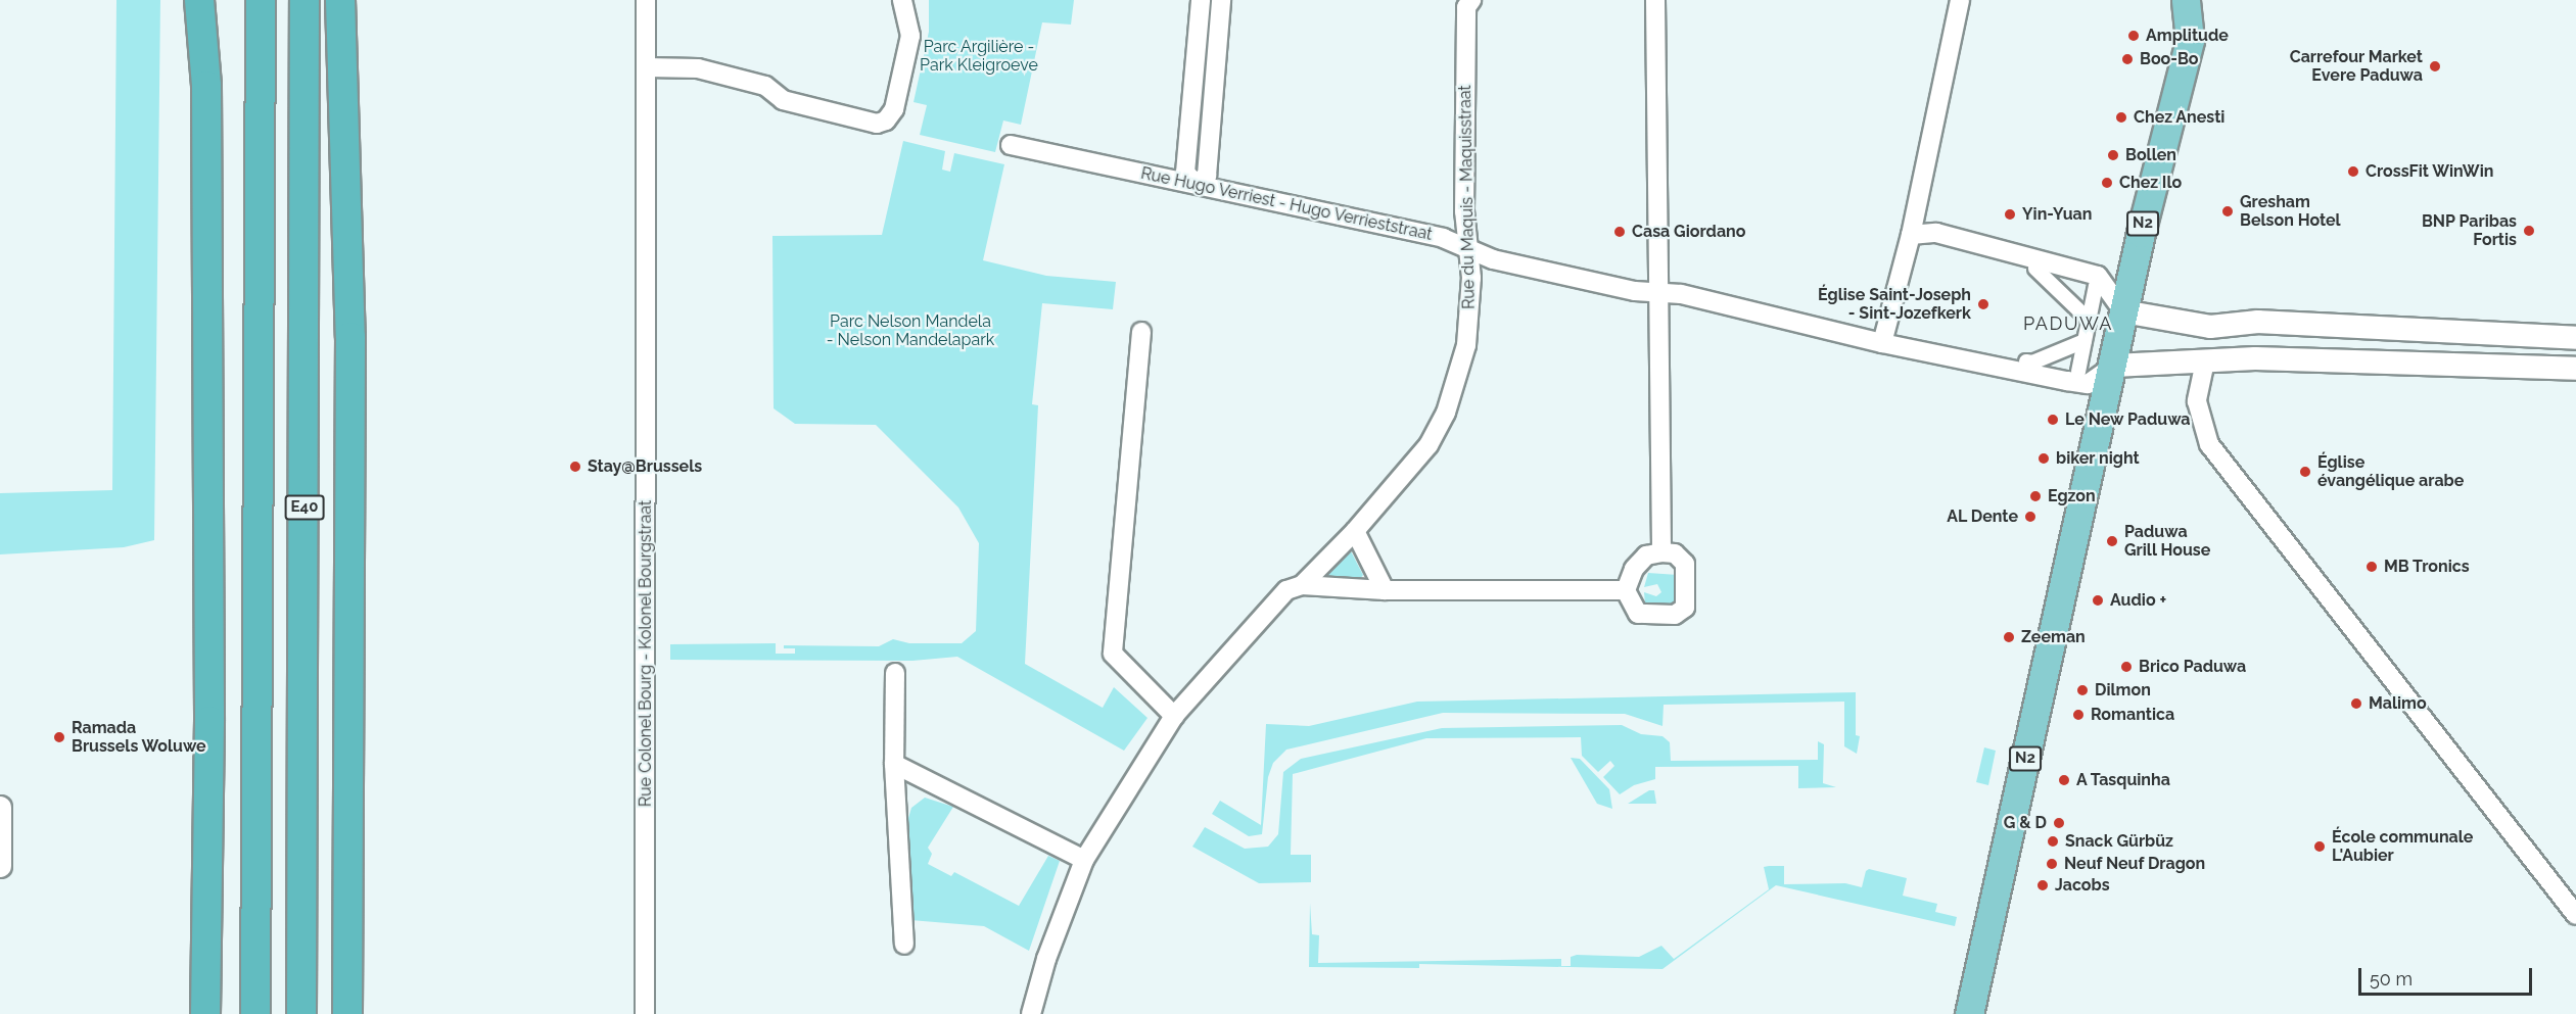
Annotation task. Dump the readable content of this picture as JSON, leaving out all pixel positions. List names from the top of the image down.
{
  "streets": {
    "highway": ["E40"],
    "main road": ["N2"],
    "street": ["Rue du Maquis - Maquisstraat", "Rue Hugo Verriest - Hugo Verrieststraat", "Rue Colonel Bourg - Kolonel Bourgstraat"]
  },
  "crossings": [
    ["Rue du Maquis - Maquisstraat", "Rue Hugo Verriest - Hugo Verrieststraat"],
    ["Rue Hugo Verriest - Hugo Verrieststraat", "N2"]
  ],
  "districts": ["PADUWA"],
  "parks": ["Parc Argilière - Park Kleigroeve", "Parc Nelson Mandela - Nelson Mandelapark"],
  "places": [
    "Amplitude",
    "Boo-Bo",
    "Carrefour Market Evere Paduwa",
    "Chez Anesti",
    "Bollen",
    "CrossFit WinWin",
    "Chez Ilo",
    "Gresham Belson Hotel",
    "Yin-Yuan",
    "BNP Paribas Fortis",
    "Casa Giordano",
    "Église Saint-Joseph - Sint-Jozefkerk",
    "Le New Paduwa",
    "biker night",
    "Stay@Brussels",
    "Église évangélique arabe",
    "Egzon",
    "AL Dente",
    "Paduwa Grill House",
    "MB Tronics",
    "Audio +",
    "Zeeman",
    "Brico Paduwa",
    "Dilmon",
    "Malimo",
    "Romantica",
    "Ramada Brussels Woluwe",
    "A Tasquinha",
    "G & D",
    "Snack Gürbüz",
    "École communale L'Aubier",
    "Neuf Neuf Dragon",
    "Jacobs"
  ],
  "scale_bar": "50 m"
}
